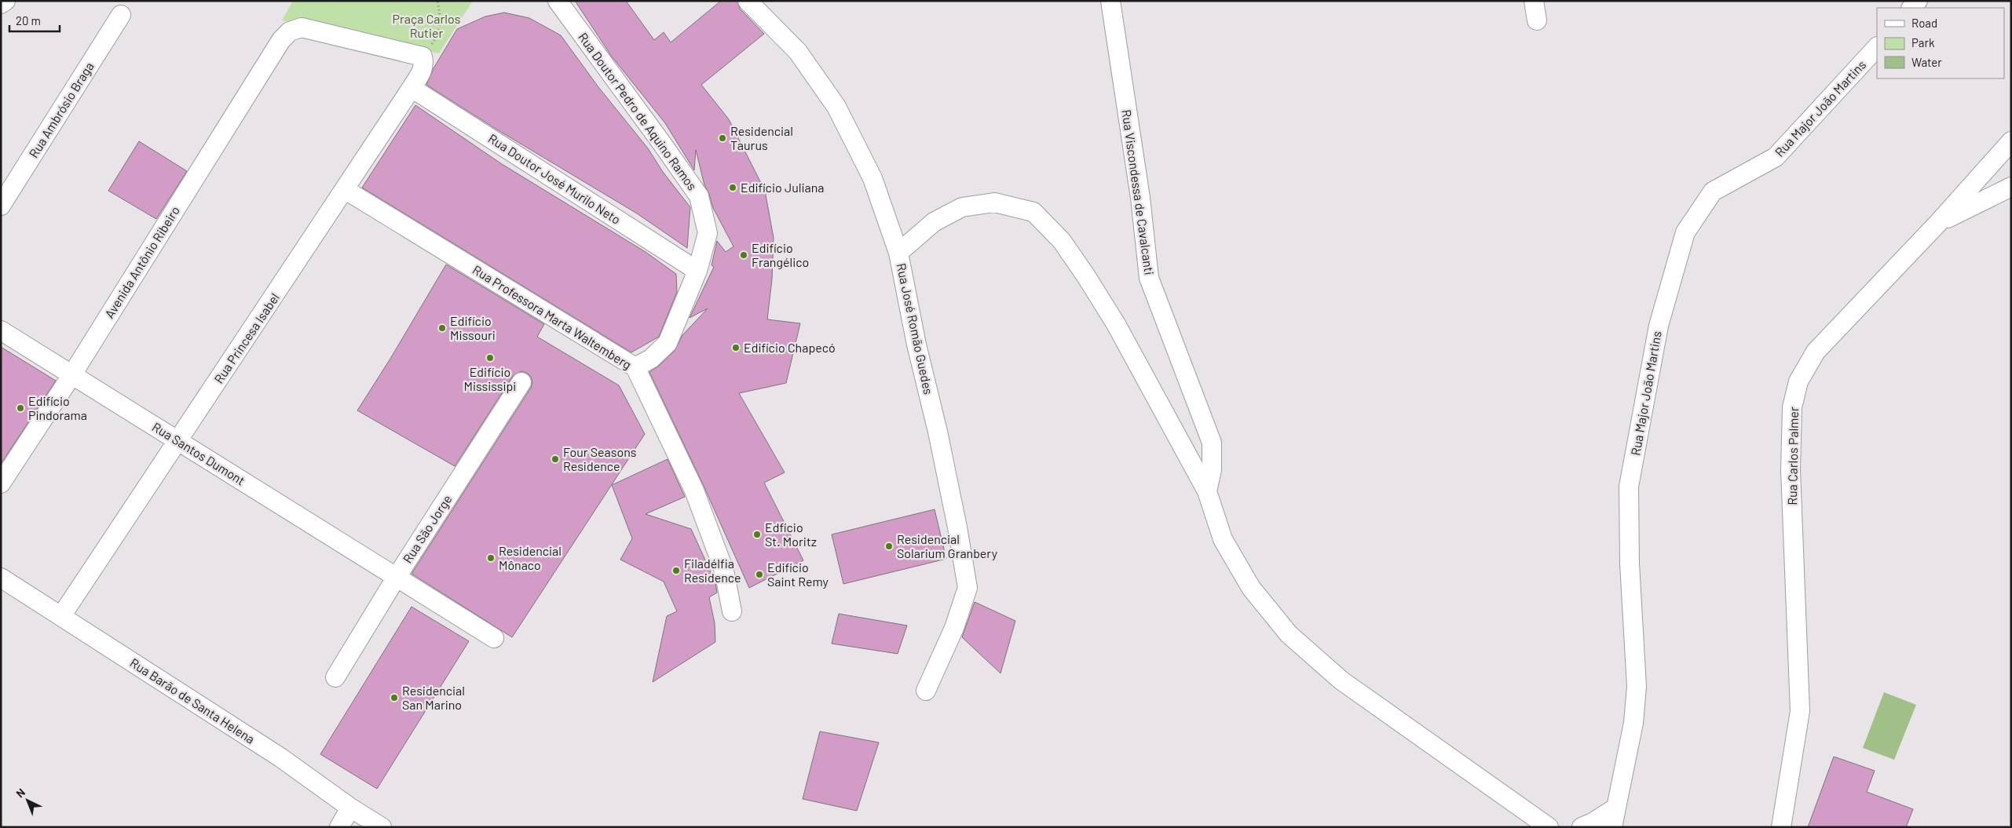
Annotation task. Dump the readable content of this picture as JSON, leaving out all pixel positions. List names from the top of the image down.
{
  "streets": {
    "street": [
      "Rua Major João Martins",
      "Rua Ambrósio Braga",
      "Rua Doutor Pedro de Aquino Ramos",
      "Rua Doutor José Murilo Neto",
      "Rua Viscondessa de Cavalcanti",
      "Avenida Antônio Ribeiro",
      "Rua Professora Marta Waltemberg",
      "Rua José Romão Guedes",
      "Rua Princesa Isabel",
      "Rua Santos Dumont",
      "Rua Carlos Palmer",
      "Rua São Jorge",
      "Rua Barão de Santa Helena"
    ]
  },
  "crossings": [
    ["Rua Doutor Pedro de Aquino Ramos", "Rua Doutor José Murilo Neto"],
    ["Rua Doutor Pedro de Aquino Ramos", "Rua Professora Marta Waltemberg"],
    ["Rua Doutor José Murilo Neto", "Rua Princesa Isabel"],
    ["Avenida Antônio Ribeiro", "Rua Princesa Isabel"],
    ["Avenida Antônio Ribeiro", "Rua Santos Dumont"],
    ["Rua Professora Marta Waltemberg", "Rua Princesa Isabel"],
    ["Rua Princesa Isabel", "Rua Santos Dumont"],
    ["Rua Princesa Isabel", "Rua Barão de Santa Helena"],
    ["Rua Santos Dumont", "Rua São Jorge"]
  ],
  "parks": ["Praça Carlos Rutier"],
  "places": [
    "Residencial Taurus",
    "Edifício Juliana",
    "Edifício Frangélico",
    "Edifício Missouri",
    "Edifício Chapecó",
    "Edifício Mississipi",
    "Edifício Pindorama",
    "Four Seasons Residence",
    "Edfício St. Moritz",
    "Residencial Solarium Granbery",
    "Residencial Mônaco",
    "Filadélfia Residence",
    "Edifício Saint Remy",
    "Residencial San Marino"
  ],
  "legend": ["Road", "Park", "Water"],
  "scale_bar": "20 m",
  "north": "top left"
}
